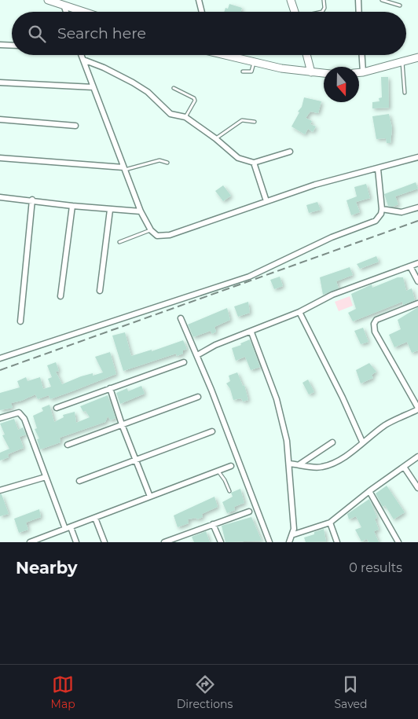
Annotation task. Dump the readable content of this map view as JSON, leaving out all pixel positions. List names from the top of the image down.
{
  "north": "bottom",
  "page": {
    "search": "Search here",
    "heading": ["Nearby", "0 results"],
    "nav": ["Map", "Directions", "Saved"]
  }
}
